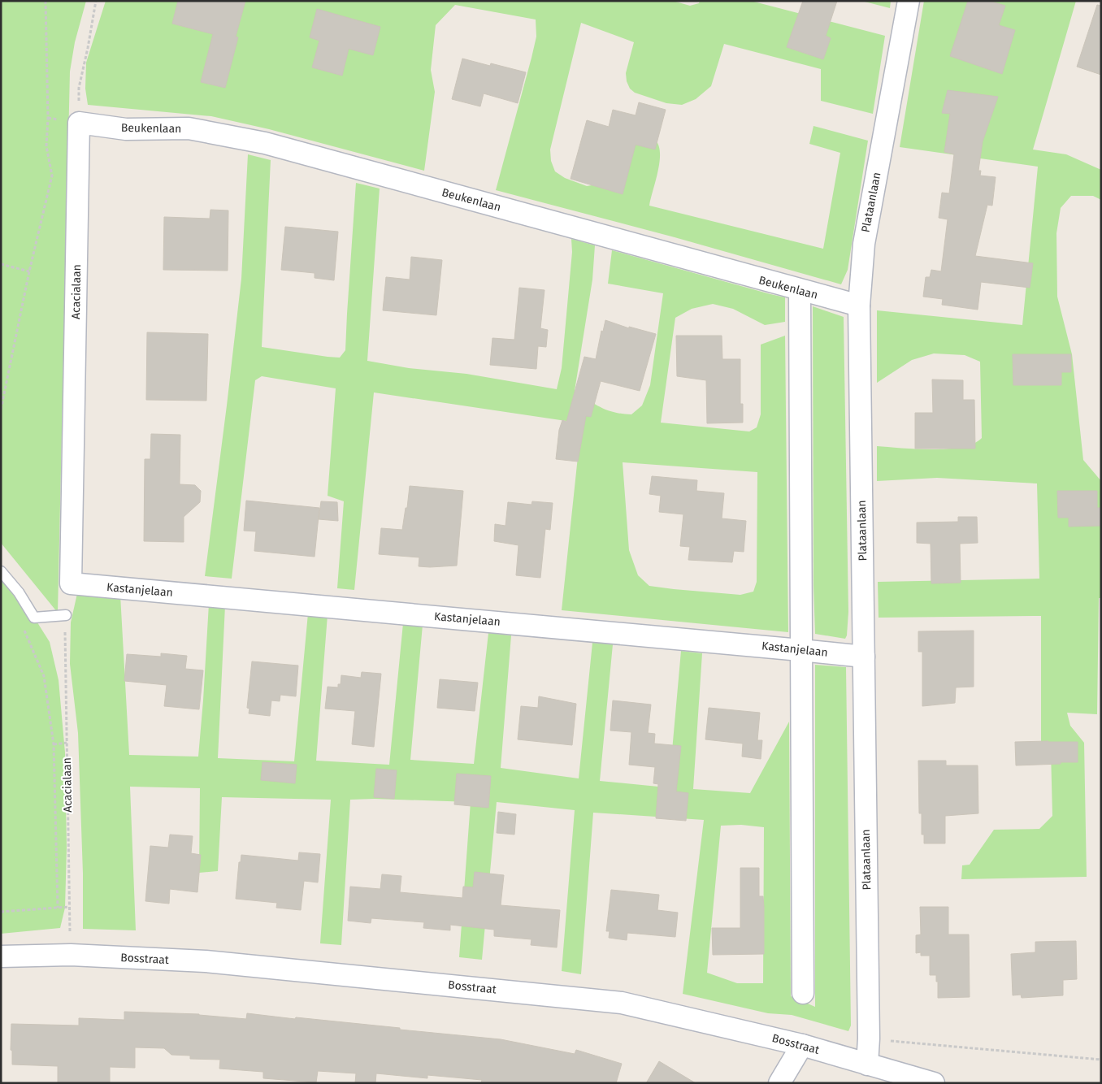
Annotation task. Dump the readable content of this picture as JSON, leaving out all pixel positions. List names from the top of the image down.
{
  "streets": {
    "street": [
      "Beukenlaan",
      "Plataanlaan",
      "Acacialaan",
      "Kastanjelaan",
      "Bosstraat"
    ]
  },
  "crossings": [
    ["Beukenlaan", "Plataanlaan"],
    ["Beukenlaan", "Acacialaan"],
    ["Plataanlaan", "Kastanjelaan"],
    ["Plataanlaan", "Bosstraat"],
    ["Acacialaan", "Kastanjelaan"],
    ["Acacialaan", "Bosstraat"]
  ]
}
